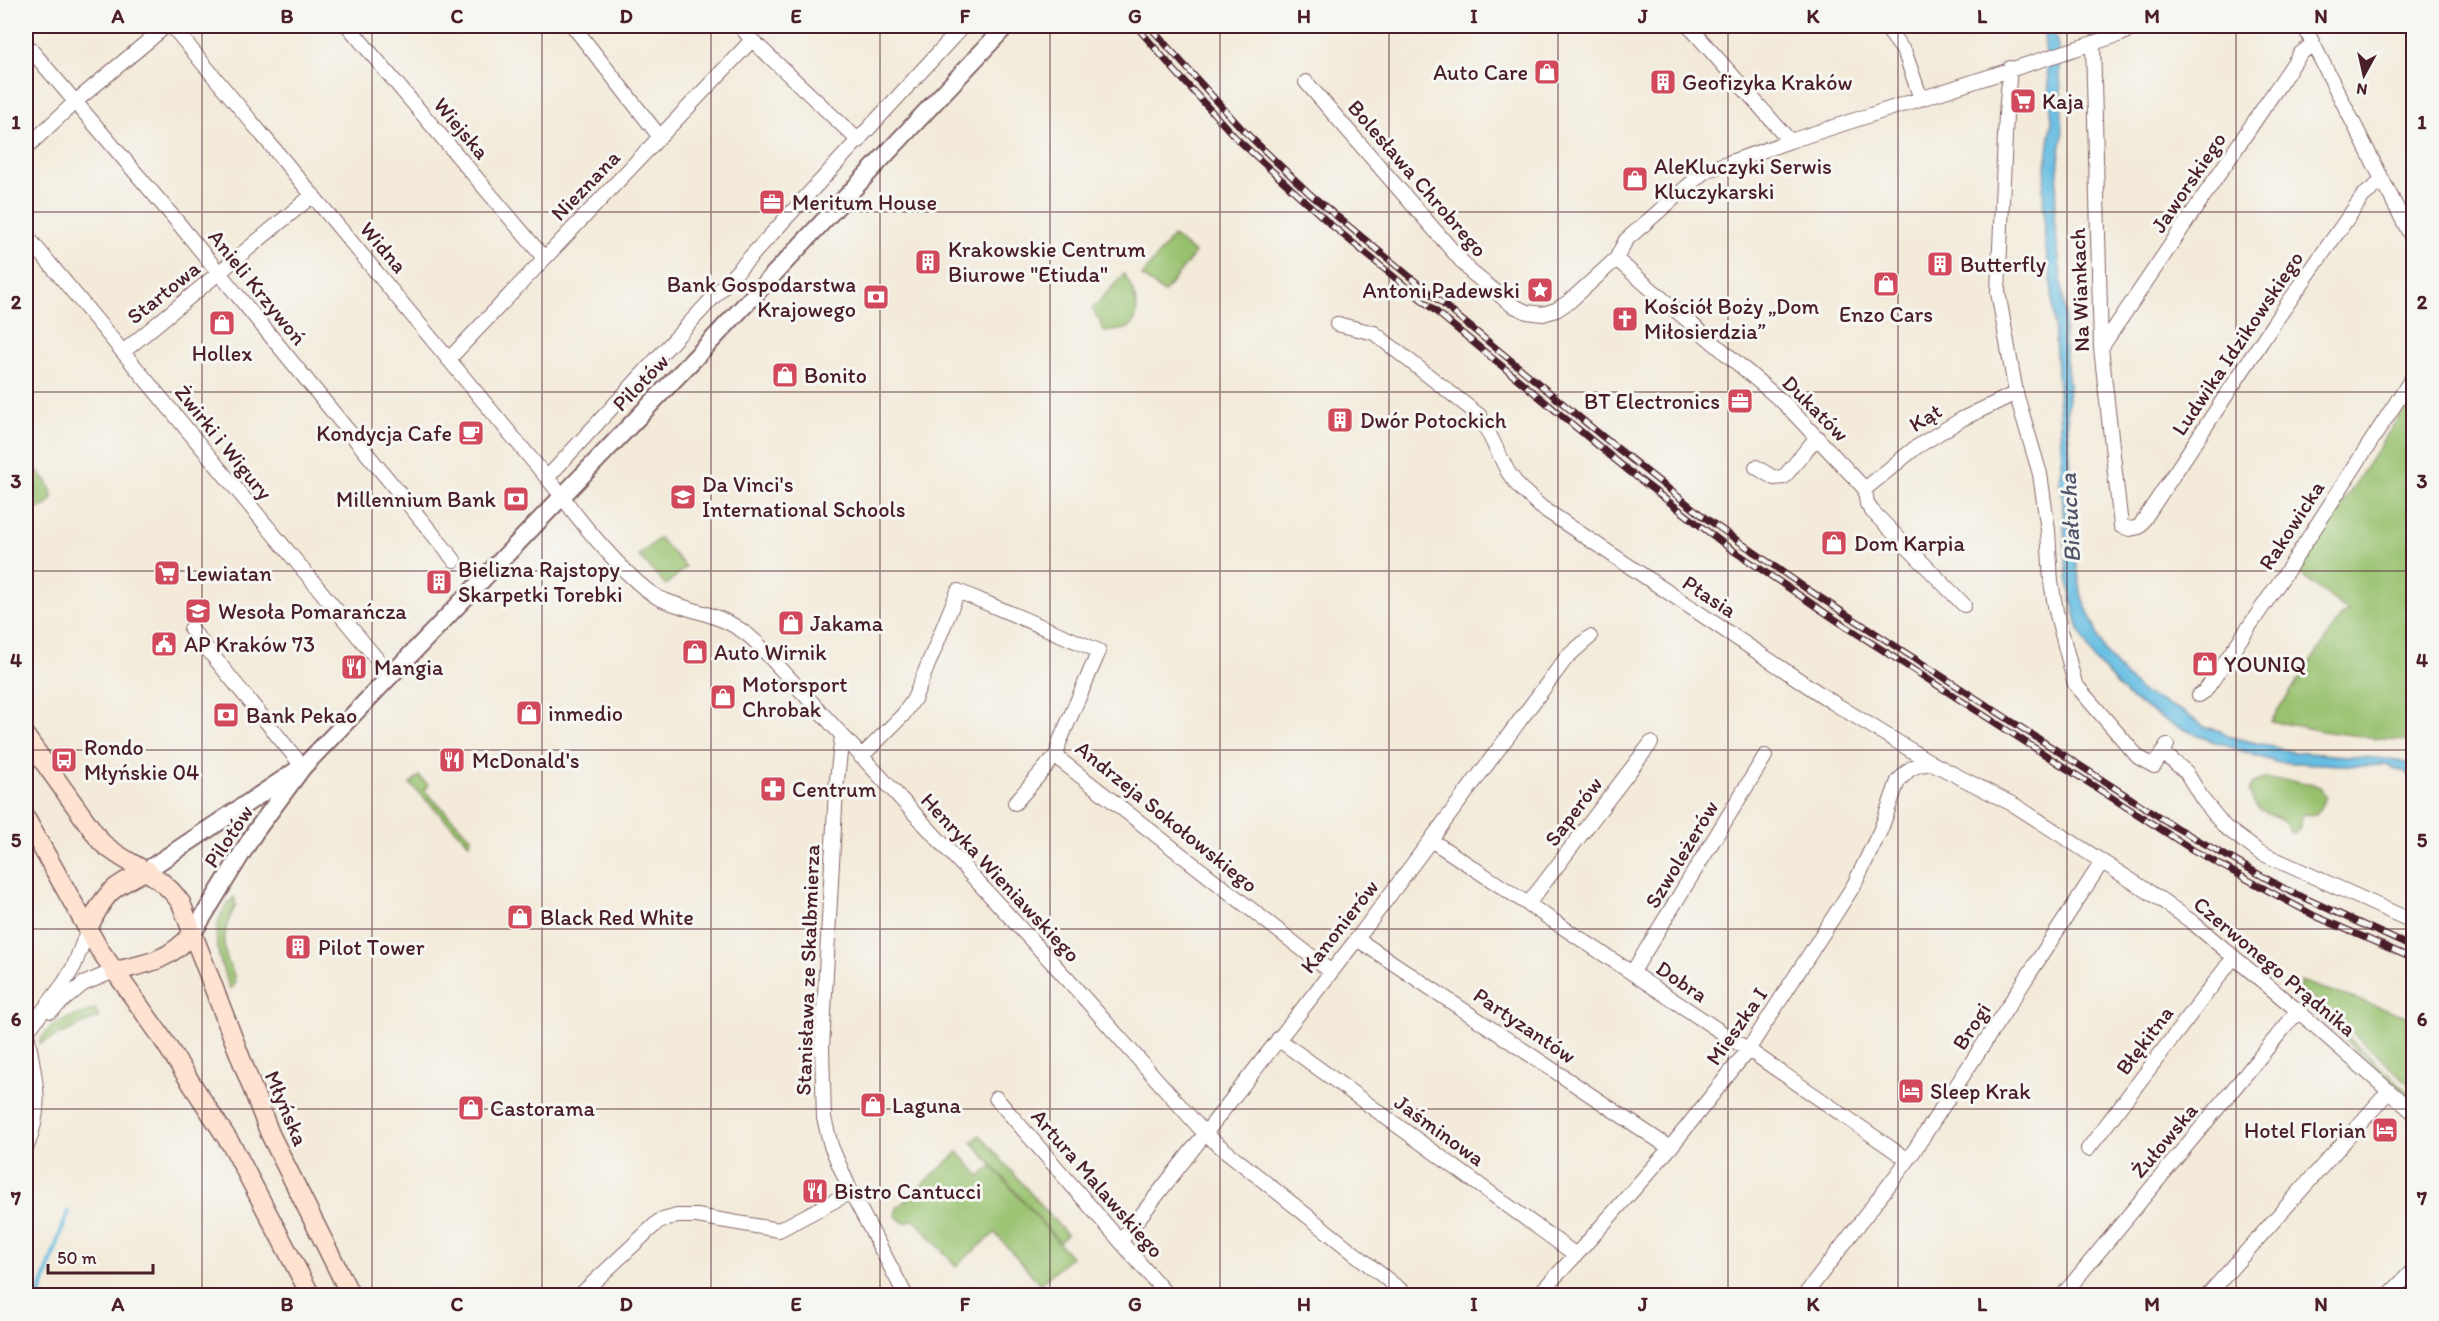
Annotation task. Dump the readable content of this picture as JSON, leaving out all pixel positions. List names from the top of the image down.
{
  "streets": {
    "main road": ["Młyńska"],
    "street": [
      "Wiejska",
      "Bolesława Chrobrego",
      "Jaworskiego",
      "Nieznana",
      "Widna",
      "Anieli Krzywoń",
      "Na Wiankach",
      "Startowa",
      "Ludwika Idzikowskiego",
      "Pilotów",
      "Dukatów",
      "Kąt",
      "Żwirki i Wigury",
      "Rakowicka",
      "Ptasia",
      "Saperów",
      "Andrzeja Sokołowskiego",
      "Szwoleżerów",
      "Henryka Wieniawskiego",
      "Kanonierów",
      "Czerwonego Prądnika",
      "Stanisława ze Skalbmierza",
      "Dobra",
      "Partyzantów",
      "Mieszka I",
      "Brogi",
      "Błękitna",
      "Jaśminowa",
      "Żułowska",
      "Artura Malawskiego"
    ]
  },
  "crossings": [
    ["Wiejska", "Nieznana"],
    ["Bolesława Chrobrego", "Na Wiankach"],
    ["Bolesława Chrobrego", "Dukatów"],
    ["Jaworskiego", "Na Wiankach"],
    ["Nieznana", "Widna"],
    ["Widna", "Startowa"],
    ["Widna", "Pilotów"],
    ["Widna", "Henryka Wieniawskiego"],
    ["Anieli Krzywoń", "Startowa"],
    ["Na Wiankach", "Ludwika Idzikowskiego"],
    ["Startowa", "Żwirki i Wigury"],
    ["Pilotów", "Żwirki i Wigury"],
    ["Pilotów", "Henryka Wieniawskiego"],
    ["Pilotów", "Młyńska"],
    ["Dukatów", "Kąt"],
    ["Ptasia", "Czerwonego Prądnika"],
    ["Ptasia", "Mieszka I"],
    ["Ptasia", "Brogi"],
    ["Saperów", "Dobra"],
    ["Andrzeja Sokołowskiego", "Henryka Wieniawskiego"],
    ["Andrzeja Sokołowskiego", "Kanonierów"],
    ["Szwoleżerów", "Dobra"],
    ["Henryka Wieniawskiego", "Kanonierów"],
    ["Henryka Wieniawskiego", "Stanisława ze Skalbmierza"],
    ["Kanonierów", "Dobra"],
    ["Kanonierów", "Partyzantów"],
    ["Kanonierów", "Jaśminowa"],
    ["Kanonierów", "Artura Malawskiego"],
    ["Czerwonego Prądnika", "Brogi"],
    ["Czerwonego Prądnika", "Błękitna"],
    ["Czerwonego Prądnika", "Żułowska"],
    ["Dobra", "Mieszka I"],
    ["Dobra", "Brogi"],
    ["Partyzantów", "Mieszka I"],
    ["Mieszka I", "Jaśminowa"]
  ],
  "water": ["Białucha"],
  "places": {
    "shop": [
      "Auto Care",
      "AleKluczyki Serwis Kluczykarski",
      "Enzo Cars",
      "Hollex",
      "Bonito",
      "Dom Karpia",
      "Jakama",
      "Auto Wirnik",
      "YOUNIQ",
      "Motorsport Chrobak",
      "inmedio",
      "Black Red White",
      "Laguna",
      "Castorama"
    ],
    "building": [
      "Geofizyka Kraków",
      "Krakowskie Centrum Biurowe \"Etiuda\"",
      "Butterfly",
      "Dwór Potockich",
      "Bielizna Rajstopy Skarpetki Torebki",
      "Pilot Tower"
    ],
    "supermarket": ["Kaja", "Lewiatan"],
    "office": ["Meritum House", "BT Electronics"],
    "place": ["Antoni Padewski"],
    "bank": ["Bank Gospodarstwa Krajowego", "Millennium Bank", "Bank Pekao"],
    "church": ["Kościół Boży „Dom Miłosierdzia”"],
    "cafe": ["Kondycja Cafe"],
    "school or university": ["Da Vinci's International Schools", "Wesoła Pomarańcza"],
    "public building": ["AP Kraków 73"],
    "restaurant": ["Mangia", "McDonald's", "Bistro Cantucci"],
    "bus stop": ["Rondo Młyńskie 04"],
    "pharmacy": ["Centrum"],
    "hotel": ["Sleep Krak", "Hotel Florian"]
  },
  "scale_bar": "50 m",
  "north": "bottom",
  "grid": {
    "columns": [
      "A",
      "B",
      "C",
      "D",
      "E",
      "F",
      "G",
      "H",
      "I",
      "J",
      "K",
      "L",
      "M",
      "N"
    ],
    "rows": [
      "1",
      "2",
      "3",
      "4",
      "5",
      "6",
      "7"
    ]
  }
}
